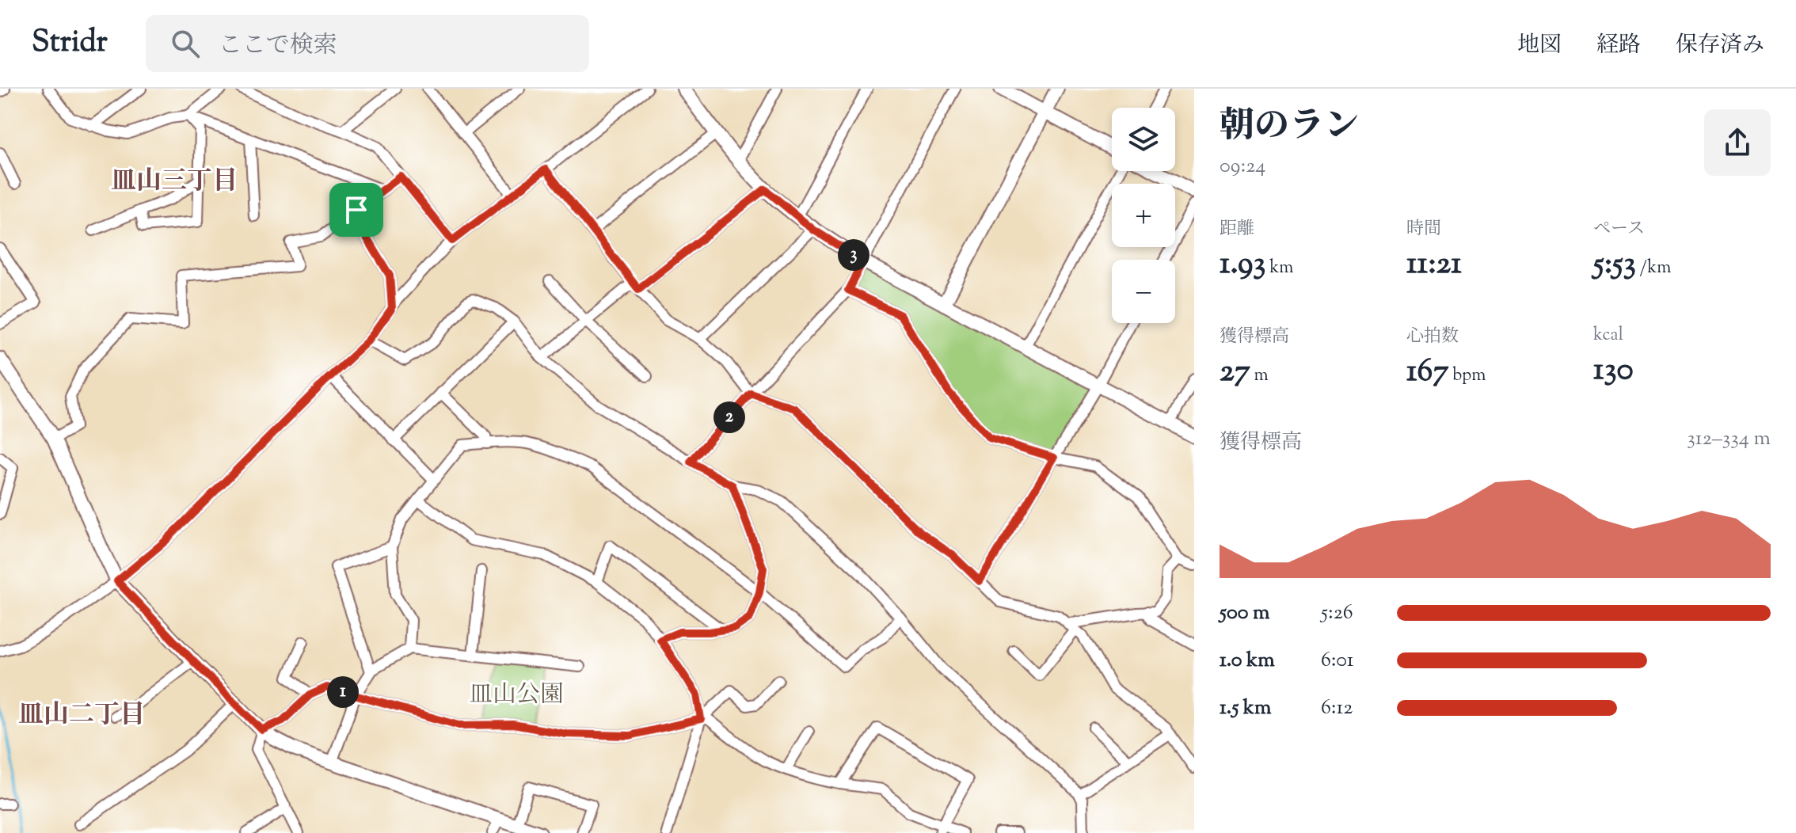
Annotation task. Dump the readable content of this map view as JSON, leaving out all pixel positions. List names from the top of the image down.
{
  "districts": ["皿山三丁目", "皿山二丁目"],
  "parks": ["皿山公園"],
  "page": {
    "header": "Stridr",
    "search": "ここで検索",
    "nav": ["地図", "経路", "保存済み"],
    "heading": ["朝のラン", "09:24"],
    "map_buttons": ["+", "−"],
    "stats": [
      ["距離", "1.93 km"],
      ["時間", "11:21"],
      ["ペース", "5:53 /km"],
      ["獲得標高", "27 m"],
      ["心拍数", "167 bpm"],
      ["kcal", "130"]
    ],
    "pins": ["3", "2", "1"],
    "chart": ["獲得標高", "312–334 m"],
    "list": [
      {
        "name": "500 m",
        "note": "5:26"
      },
      {
        "name": "1.0 km",
        "note": "6:01"
      },
      {
        "name": "1.5 km",
        "note": "6:12"
      }
    ]
  }
}
